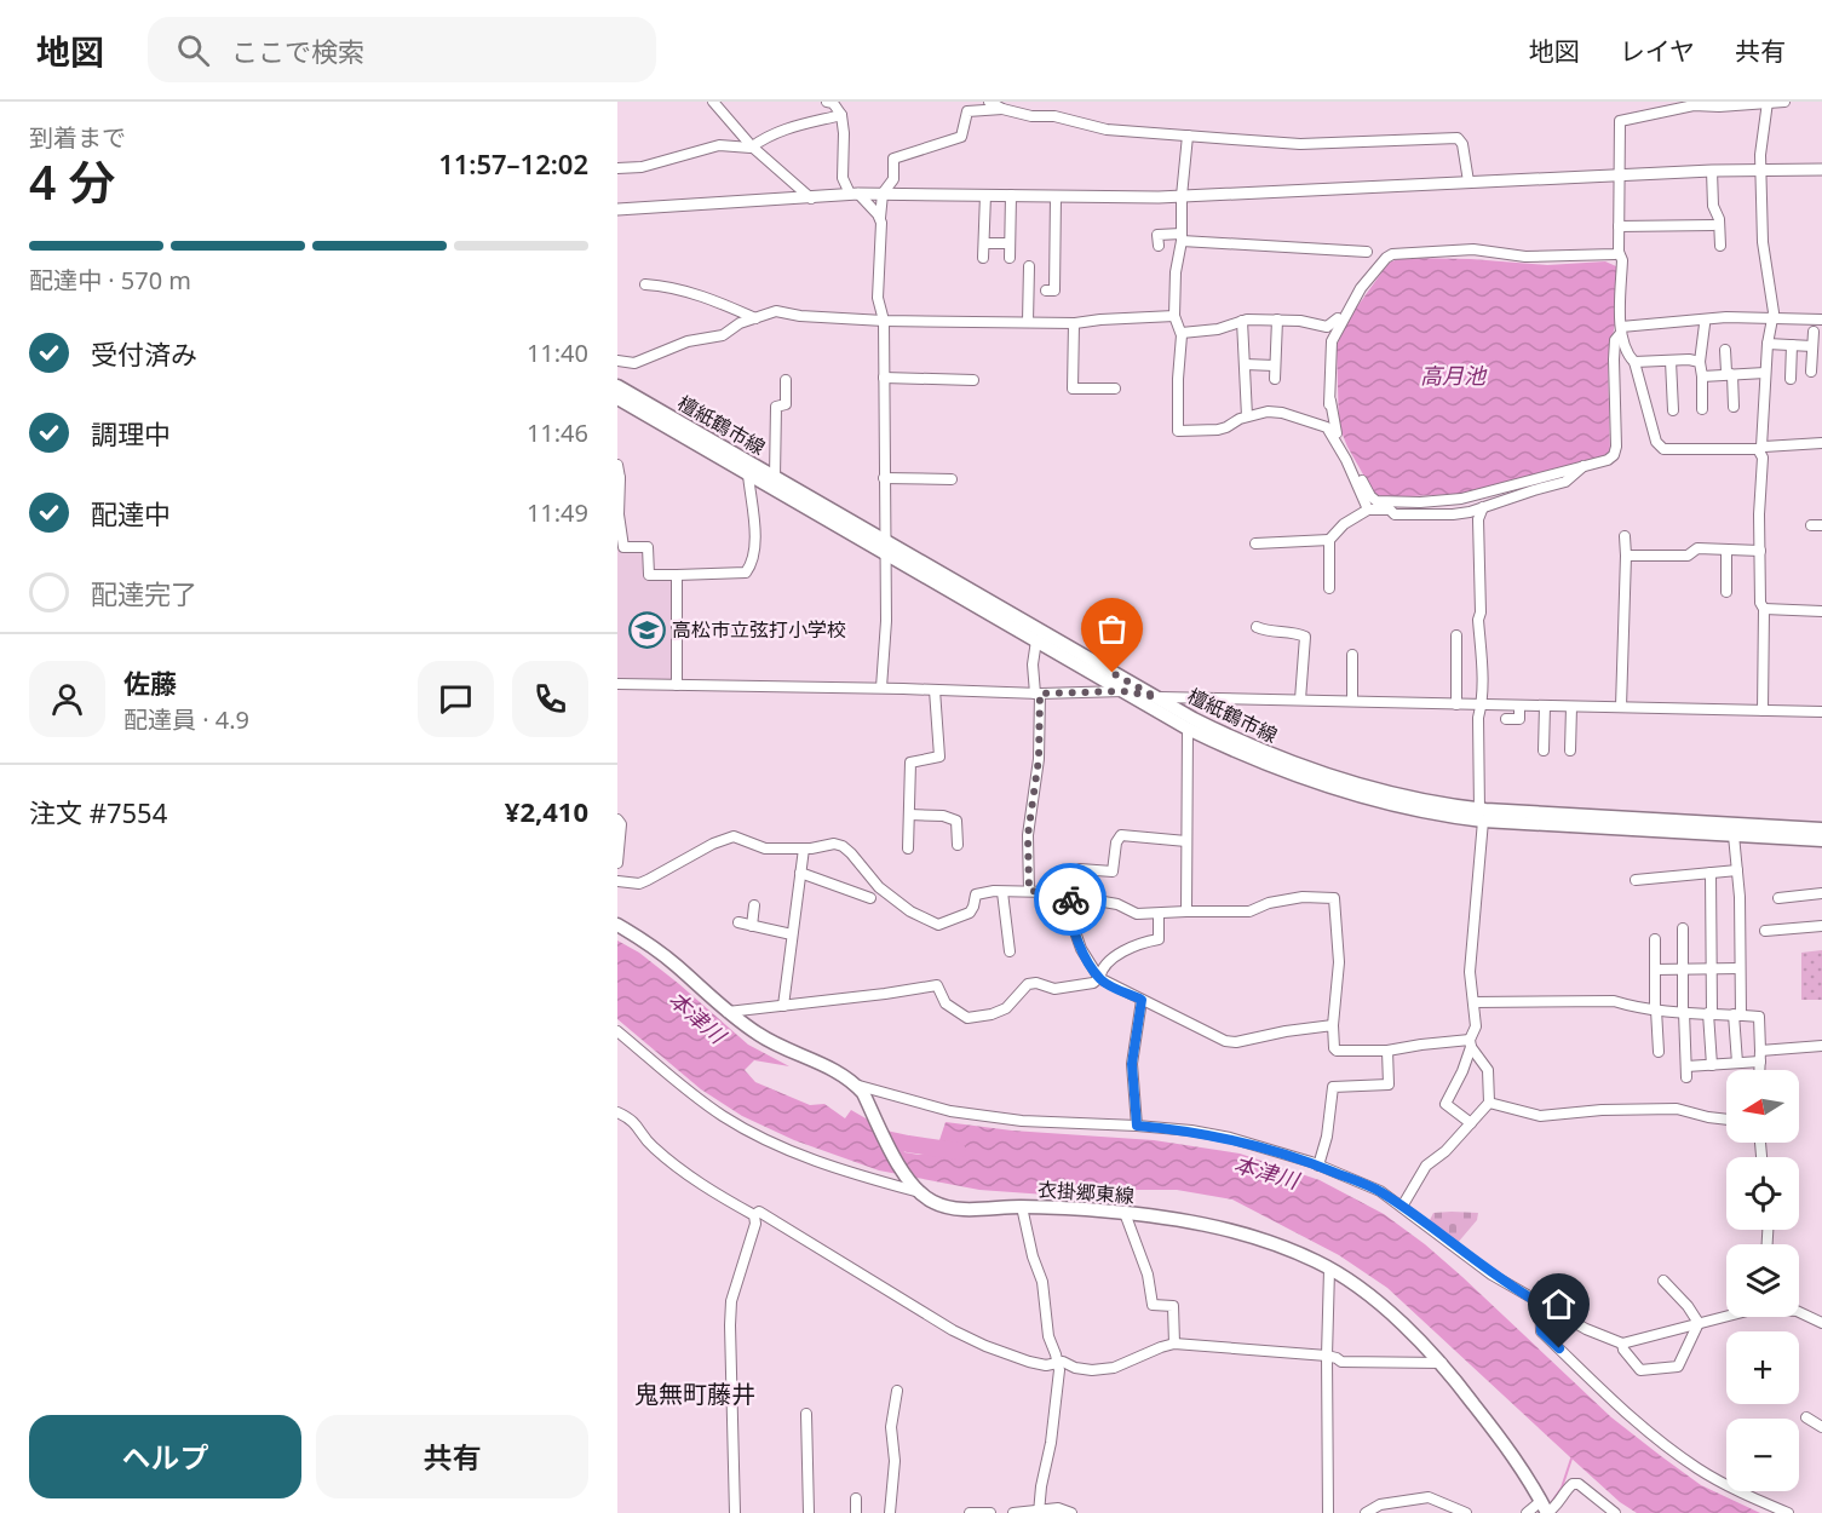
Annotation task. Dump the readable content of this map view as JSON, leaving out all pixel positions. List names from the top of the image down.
{
  "streets": {
    "main road": ["檀紙鶴市線", "衣掛郷東線"]
  },
  "districts": ["鬼無町藤井"],
  "water": ["高月池", "本津川"],
  "places": {
    "school or university": ["高松市立弦打小学校"]
  },
  "north": "left",
  "page": {
    "header": "地図",
    "search": "ここで検索",
    "nav": ["地図", "レイヤ", "共有"],
    "heading": ["4 分", "到着まで", "11:57–12:02"],
    "panel": [
      "佐藤",
      "配達員 · 4.9",
      "注文 #7554",
      "¥2,410"
    ],
    "bar": "配達中 · 570 m",
    "list": [
      ["受付済み", "11:40"],
      ["調理中", "11:46"],
      ["配達中", "11:49"],
      "配達完了"
    ],
    "map_buttons": ["+", "−"],
    "buttons": ["ヘルプ", "共有"]
  }
}
